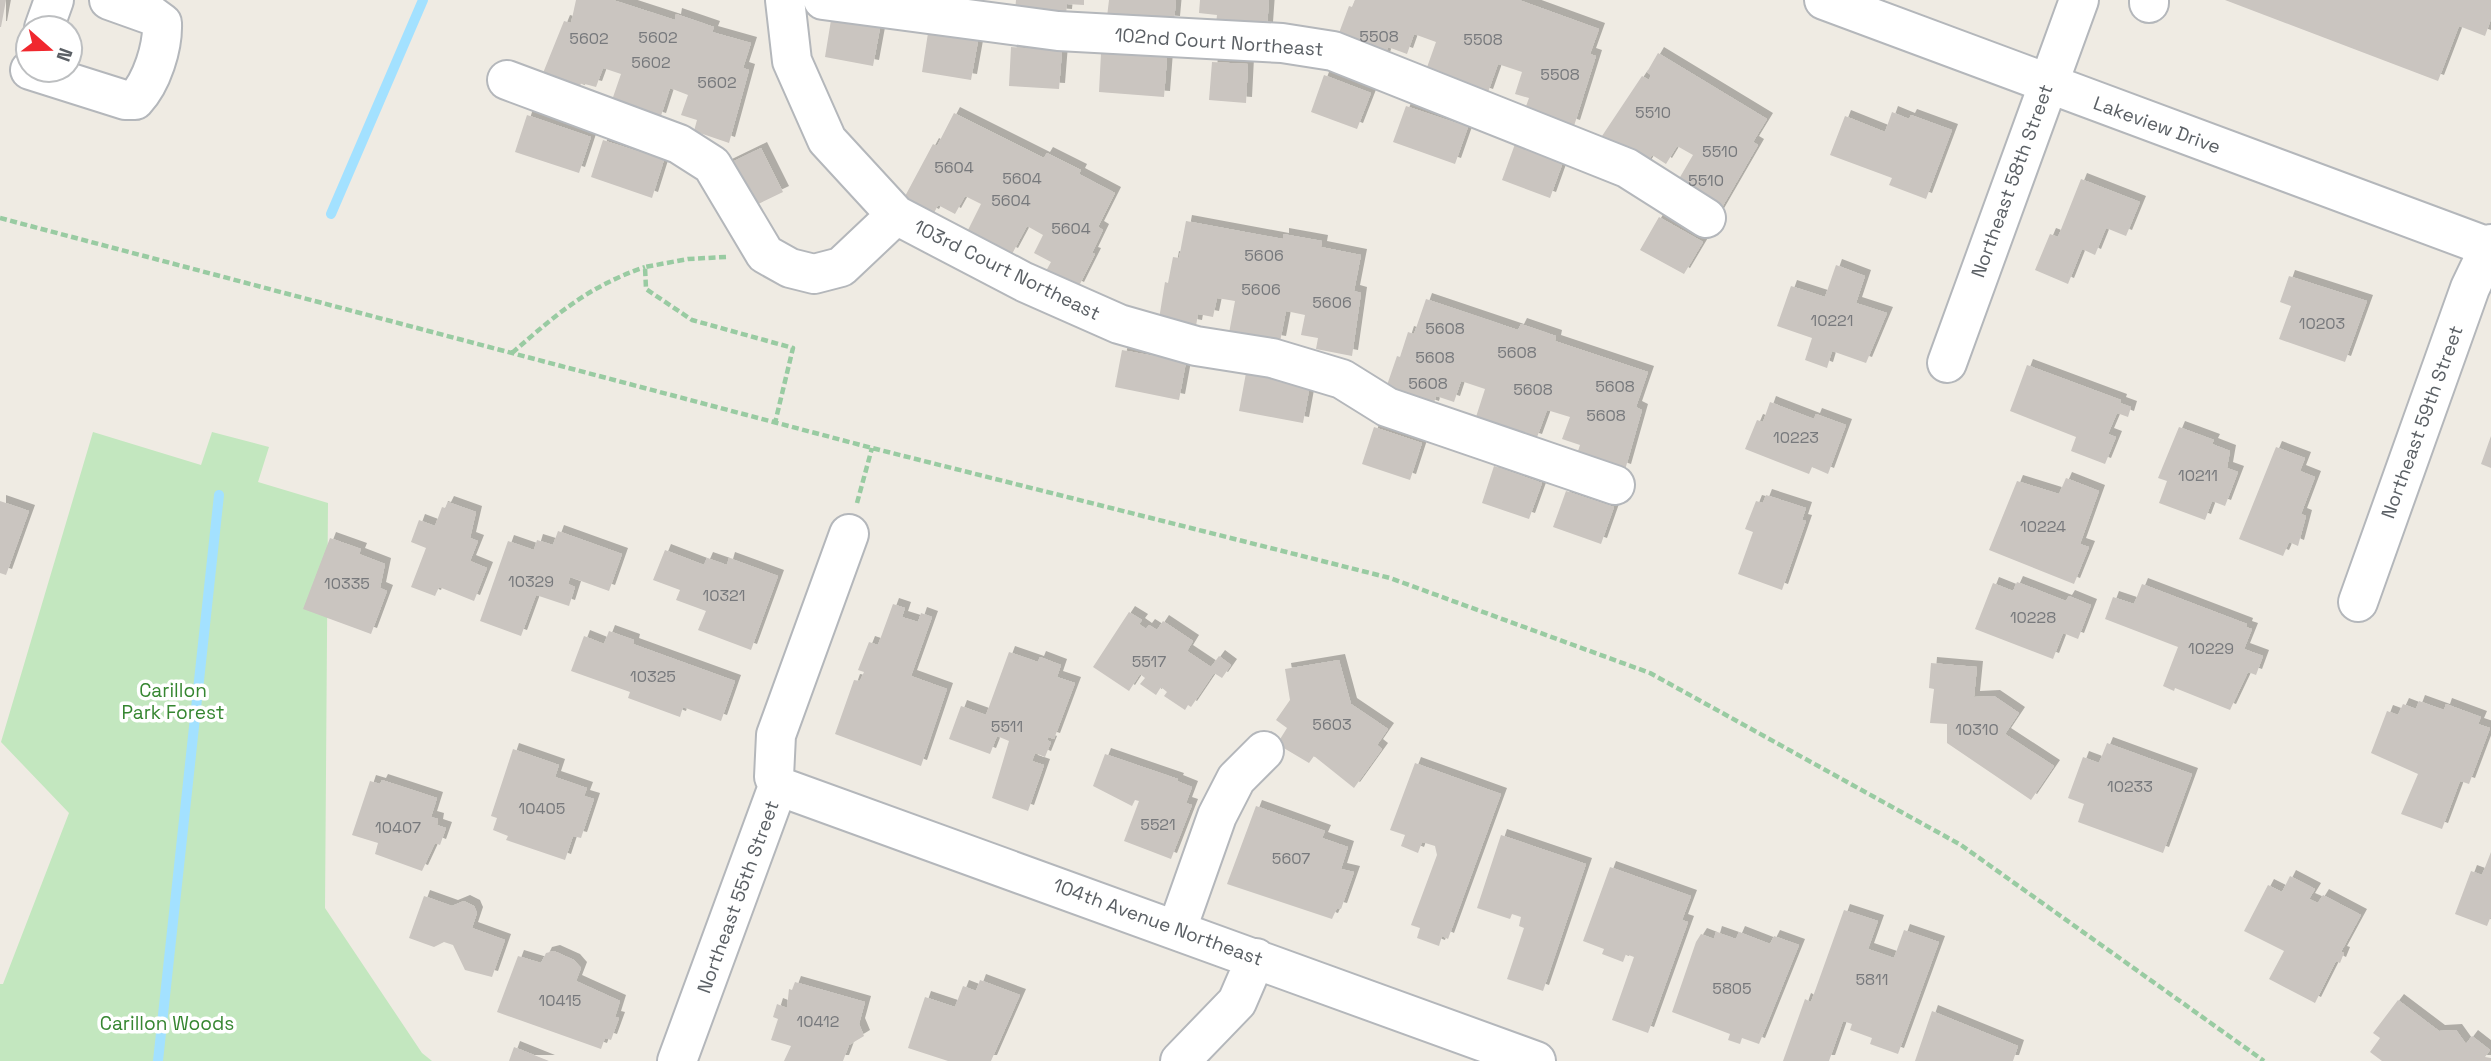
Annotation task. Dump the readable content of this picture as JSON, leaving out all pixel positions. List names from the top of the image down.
{
  "streets": {
    "street": [
      "102nd Court Northeast",
      "Lakeview Drive",
      "Northeast 58th Street",
      "103rd Court Northeast",
      "Northeast 59th Street",
      "Northeast 55th Street",
      "104th Avenue Northeast"
    ]
  },
  "crossings": [
    ["Lakeview Drive", "Northeast 58th Street"],
    ["Lakeview Drive", "Northeast 59th Street"],
    ["Northeast 55th Street", "104th Avenue Northeast"]
  ],
  "parks": ["Carillon Park Forest", "Carillon Woods"],
  "house_numbers": [
    "5508",
    "5602",
    "5602",
    "5508",
    "5602",
    "5508",
    "5602",
    "5510",
    "5510",
    "5604",
    "5604",
    "5510",
    "5604",
    "5604",
    "5606",
    "5606",
    "5606",
    "10221",
    "10203",
    "5608",
    "5608",
    "5608",
    "5608",
    "5608",
    "5608",
    "5608",
    "10223",
    "10211",
    "10224",
    "10329",
    "10335",
    "10321",
    "10228",
    "10229",
    "5517",
    "10325",
    "5603",
    "5511",
    "10310",
    "10233",
    "10405",
    "5521",
    "10407",
    "5607",
    "5811",
    "5805",
    "10415",
    "10412"
  ],
  "north": "right"
}
